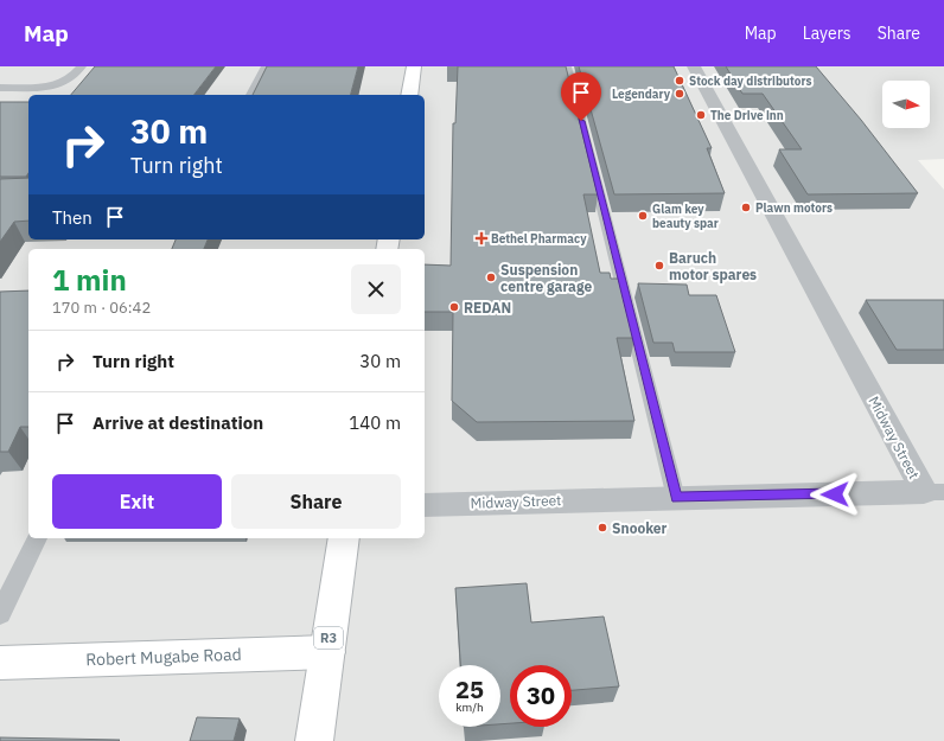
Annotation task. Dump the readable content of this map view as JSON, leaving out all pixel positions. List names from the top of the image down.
{
  "streets": {
    "main road": ["R3", "Robert Mugabe Road"],
    "street": ["Midway Street"]
  },
  "crossings": [
    ["R3", "Robert Mugabe Road"]
  ],
  "places": {
    "other": [
      "Stock day distributors",
      "Legendary",
      "The Drive inn",
      "Plawn motors",
      "Glam key beauty spar",
      "Baruch motor spares",
      "Suspension centre garage",
      "REDAN",
      "Snooker"
    ],
    "health": ["Bethel Pharmacy"]
  },
  "north": "right",
  "page": {
    "header": "Map",
    "nav": ["Map", "Layers", "Share"],
    "turn": ["30 m", "Turn right"],
    "then": "Then",
    "heading": ["1 min", "170 m · 06:42"],
    "list": [
      {
        "name": "Turn right",
        "value": "30 m"
      },
      {
        "name": "Arrive at destination",
        "value": "140 m"
      }
    ],
    "buttons": ["Exit", "Share"],
    "speed": "25 km/h",
    "limit": "30"
  }
}
